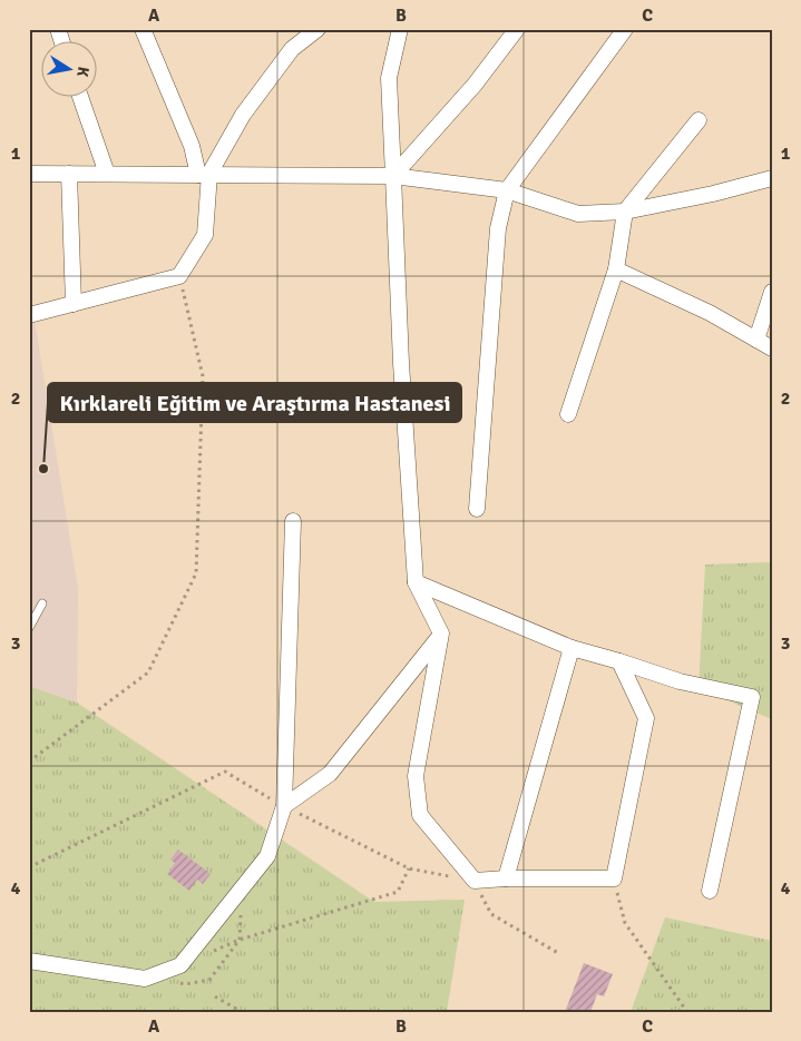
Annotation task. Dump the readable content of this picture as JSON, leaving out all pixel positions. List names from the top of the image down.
{
  "places": ["Kırklareli Eğitim ve Araştırma Hastanesi"],
  "north": "right",
  "grid": {
    "columns": ["A", "B", "C"],
    "rows": [
      "1",
      "2",
      "3",
      "4"
    ]
  }
}
